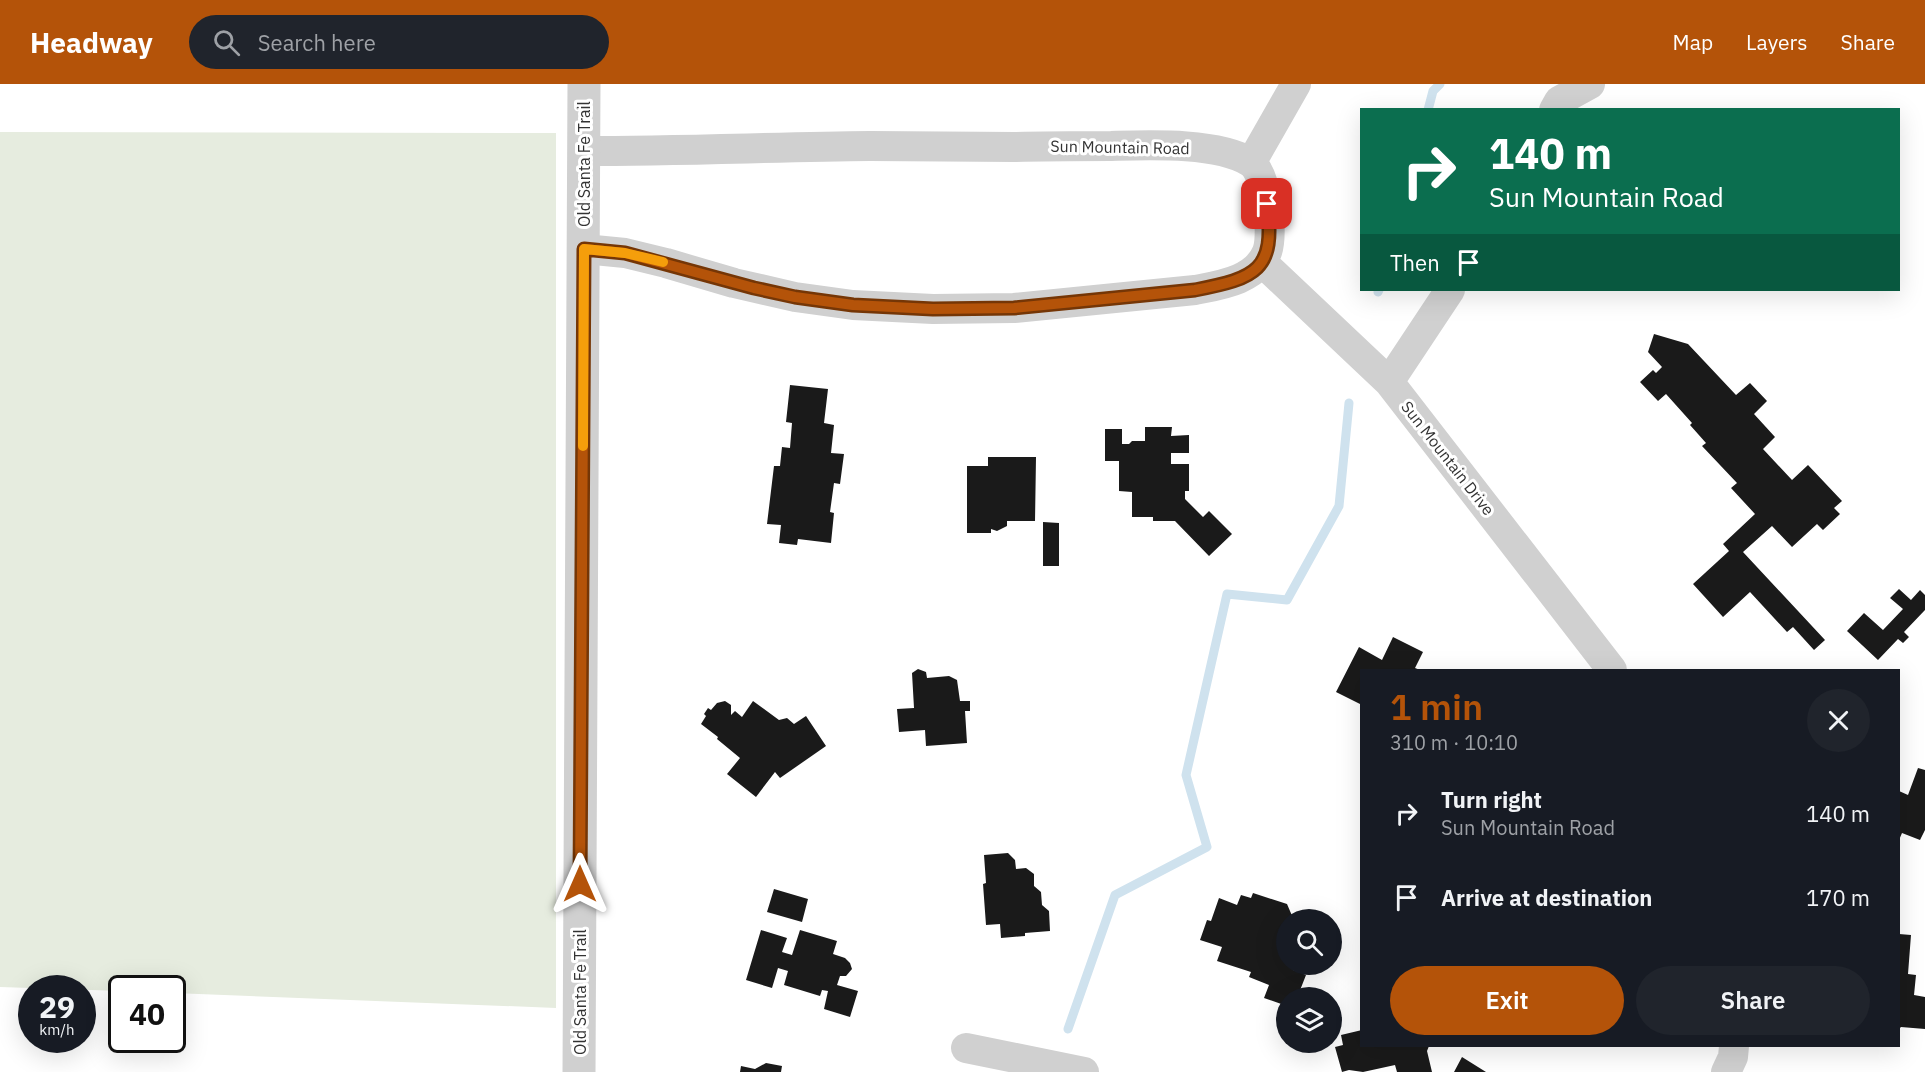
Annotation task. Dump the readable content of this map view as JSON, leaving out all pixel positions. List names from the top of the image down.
{
  "streets": {
    "street": ["Sun Mountain Road", "Old Santa Fe Trail", "Sun Mountain Drive"]
  },
  "crossings": [
    ["Sun Mountain Road", "Old Santa Fe Trail"]
  ],
  "page": {
    "header": "Headway",
    "search": "Search here",
    "nav": ["Map", "Layers", "Share"],
    "turn": ["140 m", "Sun Mountain Road"],
    "then": "Then",
    "heading": ["1 min", "310 m · 10:10"],
    "list": [
      {
        "name": "Turn right",
        "note": "Sun Mountain Road",
        "value": "140 m"
      },
      {
        "name": "Arrive at destination",
        "value": "170 m"
      }
    ],
    "buttons": ["Exit", "Share"],
    "speed": "29 km/h",
    "limit": "40"
  }
}
